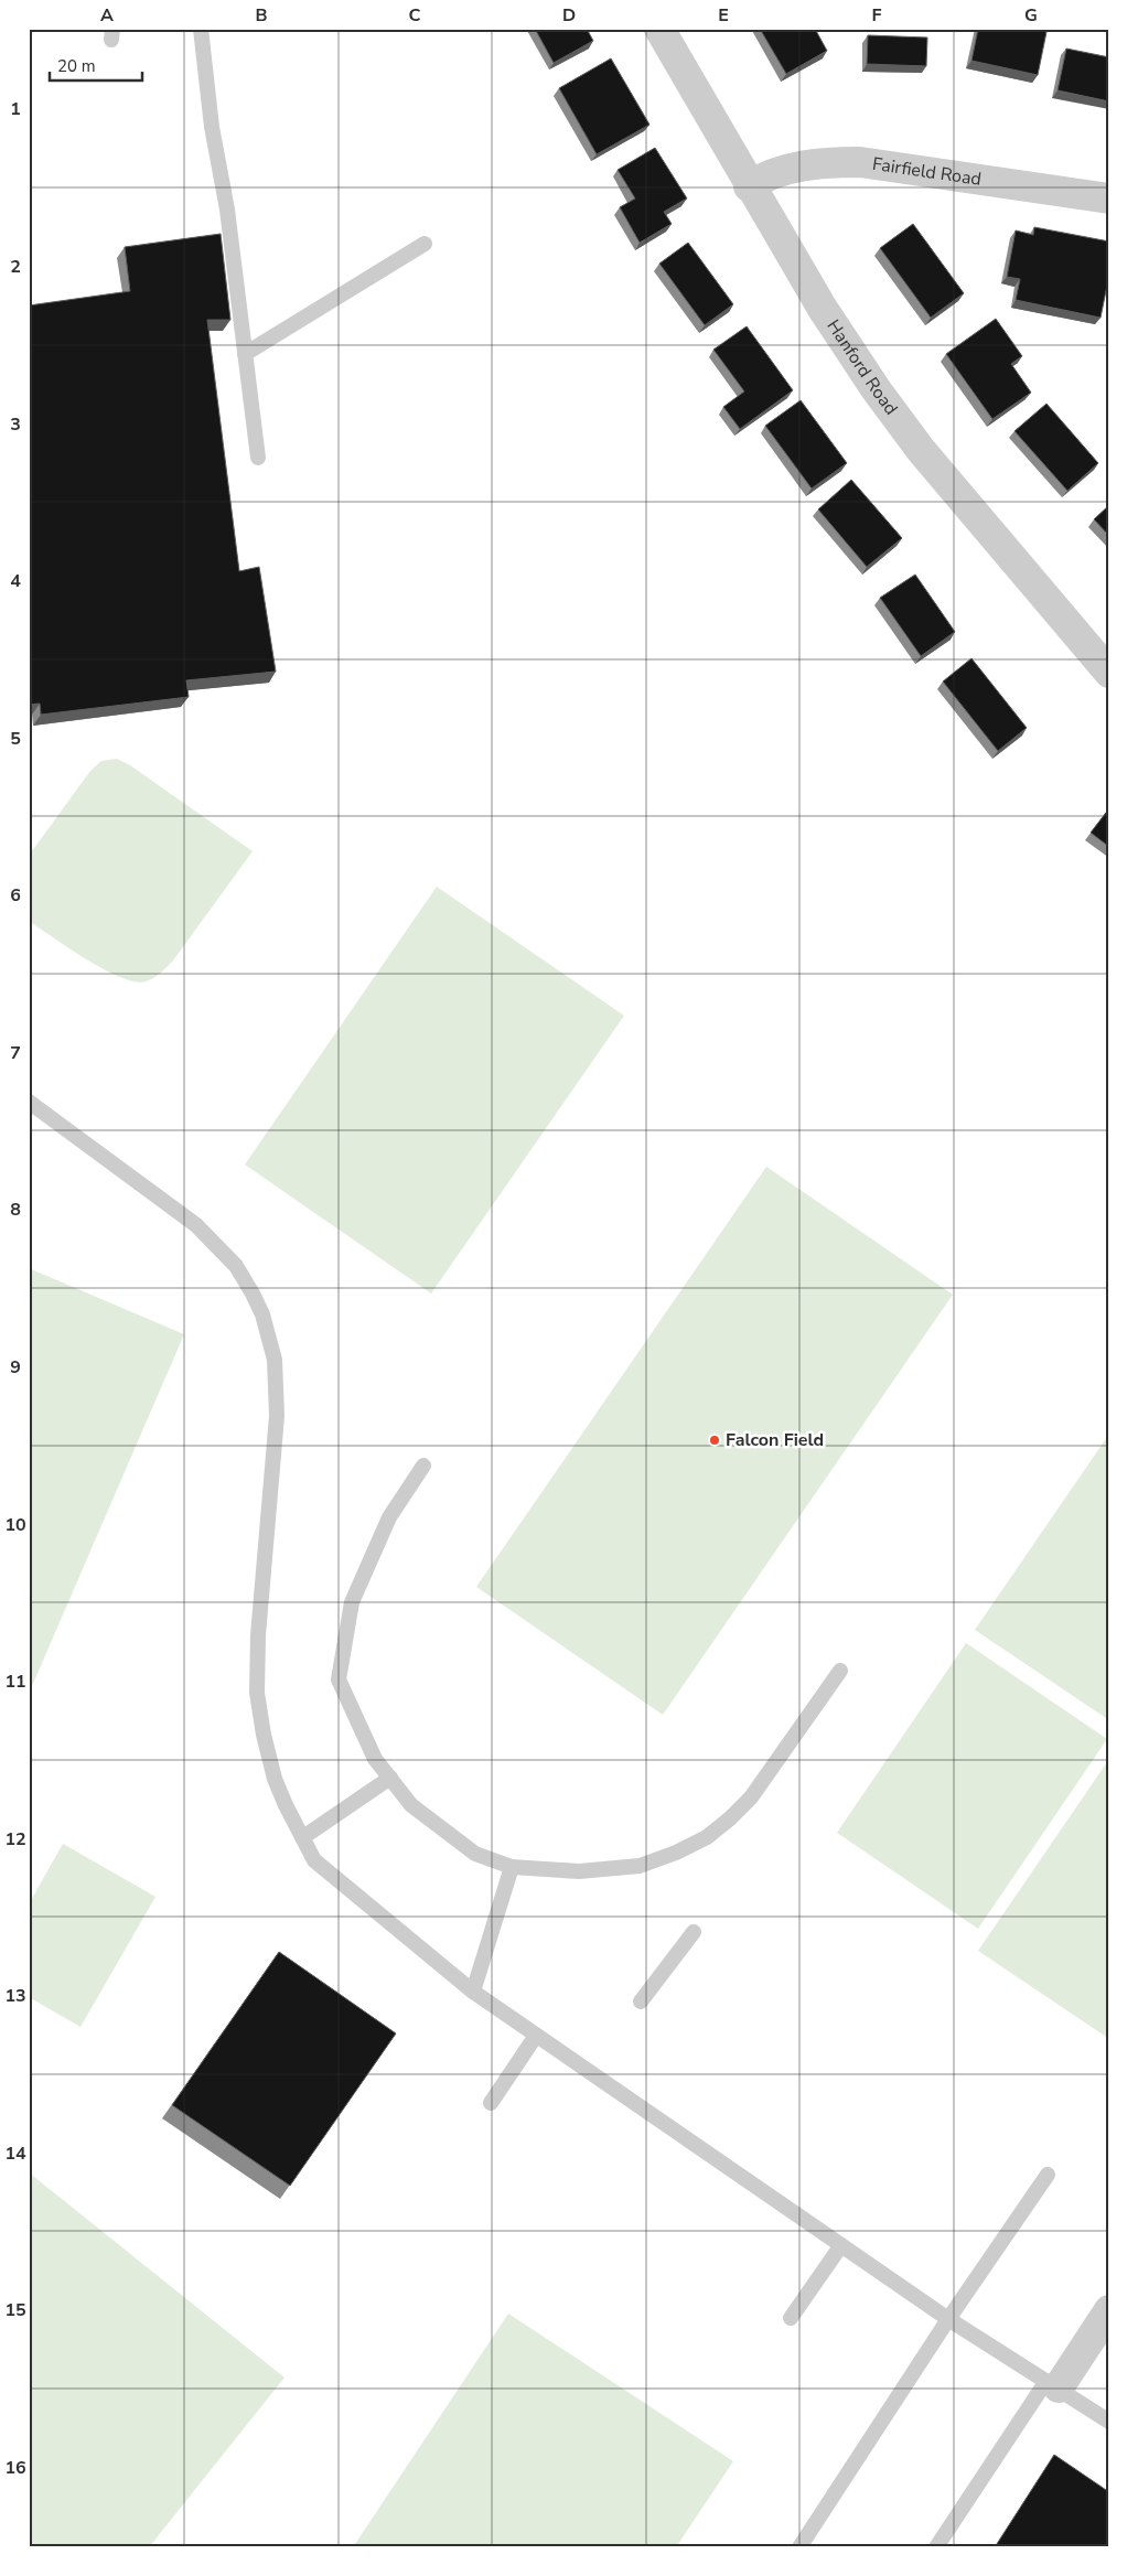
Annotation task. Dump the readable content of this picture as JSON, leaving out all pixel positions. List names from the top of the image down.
{
  "streets": {
    "street": ["Fairfield Road", "Hanford Road"]
  },
  "crossings": [
    ["Fairfield Road", "Hanford Road"]
  ],
  "places": ["Falcon Field"],
  "scale_bar": "20 m",
  "grid": {
    "columns": [
      "A",
      "B",
      "C",
      "D",
      "E",
      "F",
      "G"
    ],
    "rows": [
      "1",
      "2",
      "3",
      "4",
      "5",
      "6",
      "7",
      "8",
      "9",
      "10",
      "11",
      "12",
      "13",
      "14",
      "15",
      "16"
    ]
  }
}
